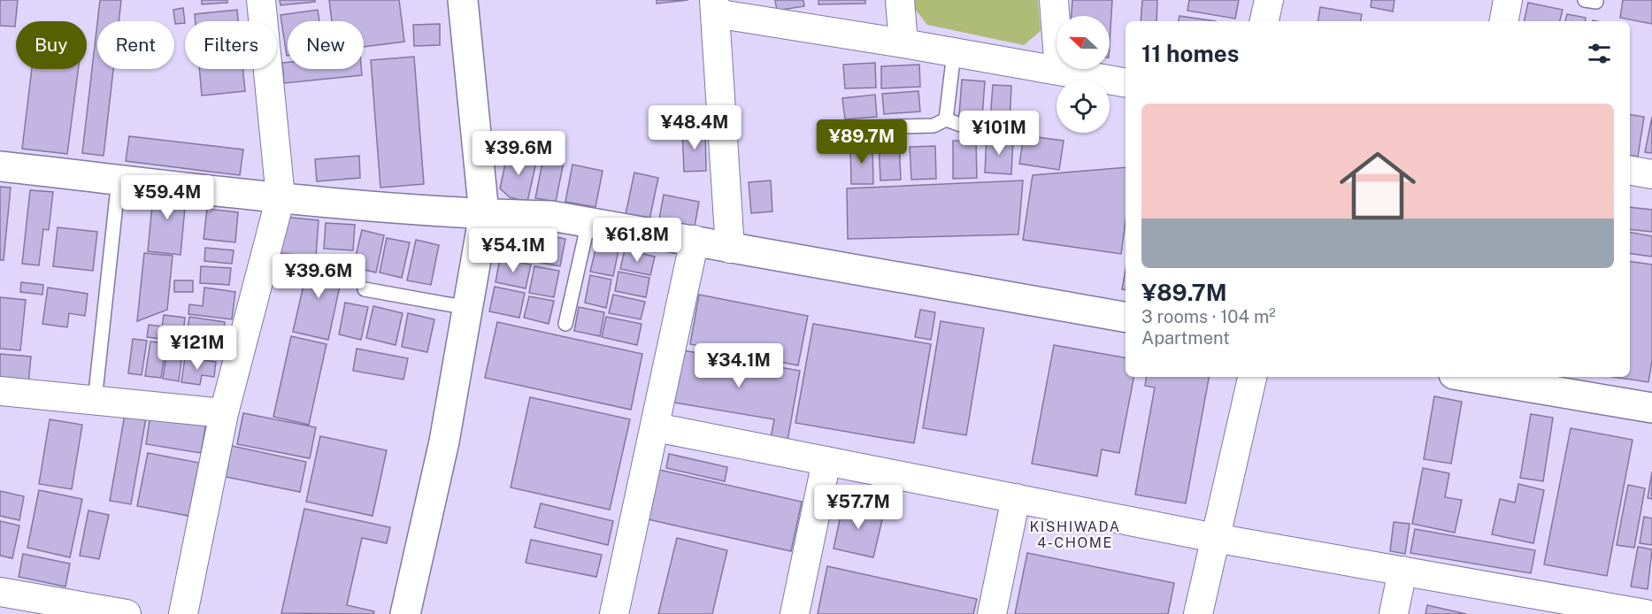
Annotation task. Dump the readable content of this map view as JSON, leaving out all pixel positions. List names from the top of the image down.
{
  "districts": ["KISHIWADA 4-CHOME"],
  "north": "left",
  "page": {
    "chip": [
      "Buy",
      "Rent",
      "Filters",
      "New"
    ],
    "heading": "11 homes",
    "list": [
      {
        "name": "¥89.7M",
        "note": "3 rooms · 104 m² · Apartment"
      }
    ],
    "price": [
      "¥48.4M",
      "¥101M",
      "¥89.7M",
      "¥39.6M",
      "¥59.4M",
      "¥61.8M",
      "¥54.1M",
      "¥39.6M",
      "¥121M",
      "¥34.1M",
      "¥57.7M"
    ]
  }
}
